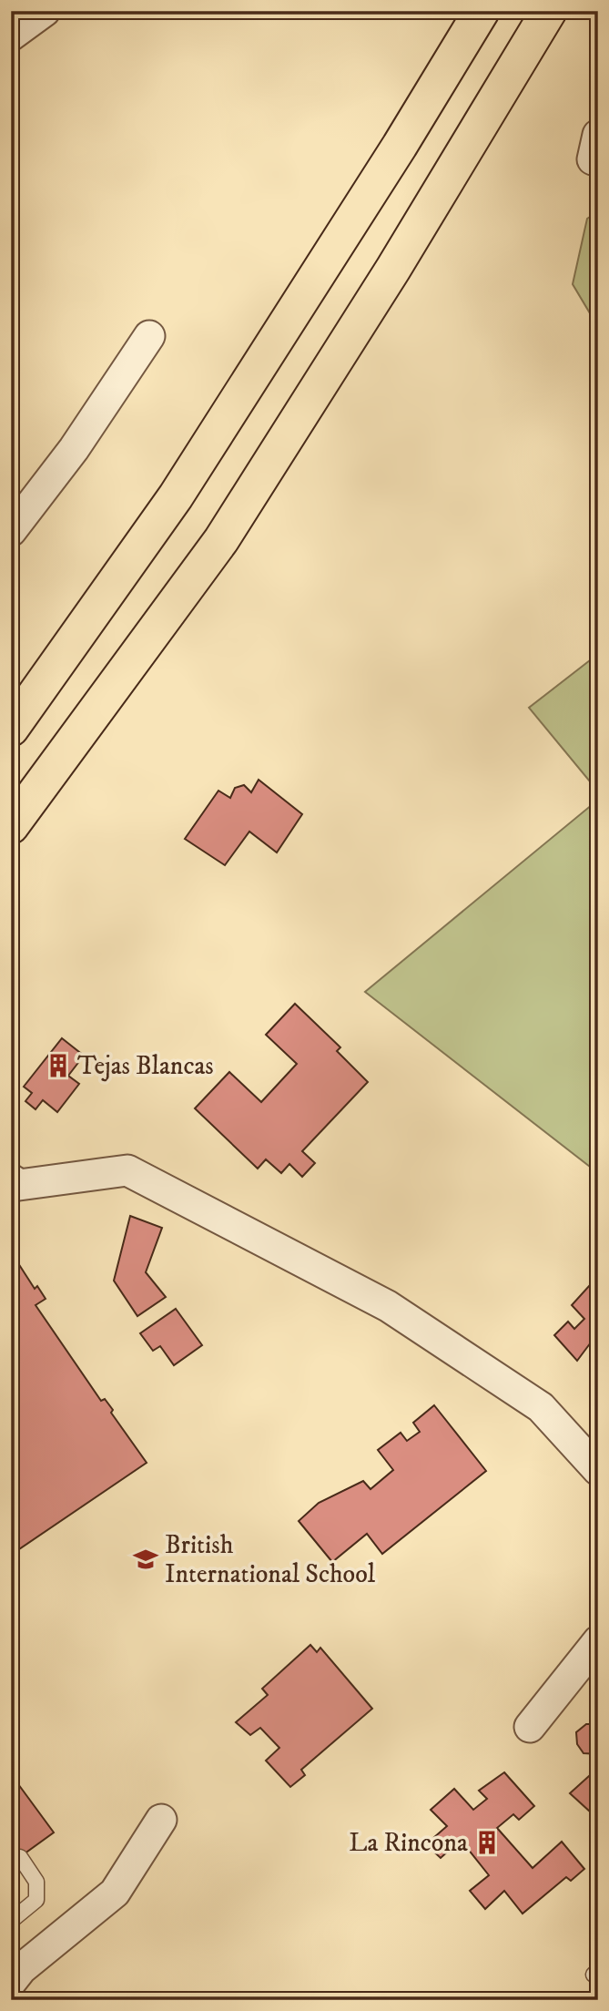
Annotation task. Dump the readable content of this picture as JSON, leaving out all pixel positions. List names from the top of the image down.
{
  "places": {
    "building": ["Tejas Blancas", "La Rincona"],
    "school or university": ["British International School"]
  }
}
